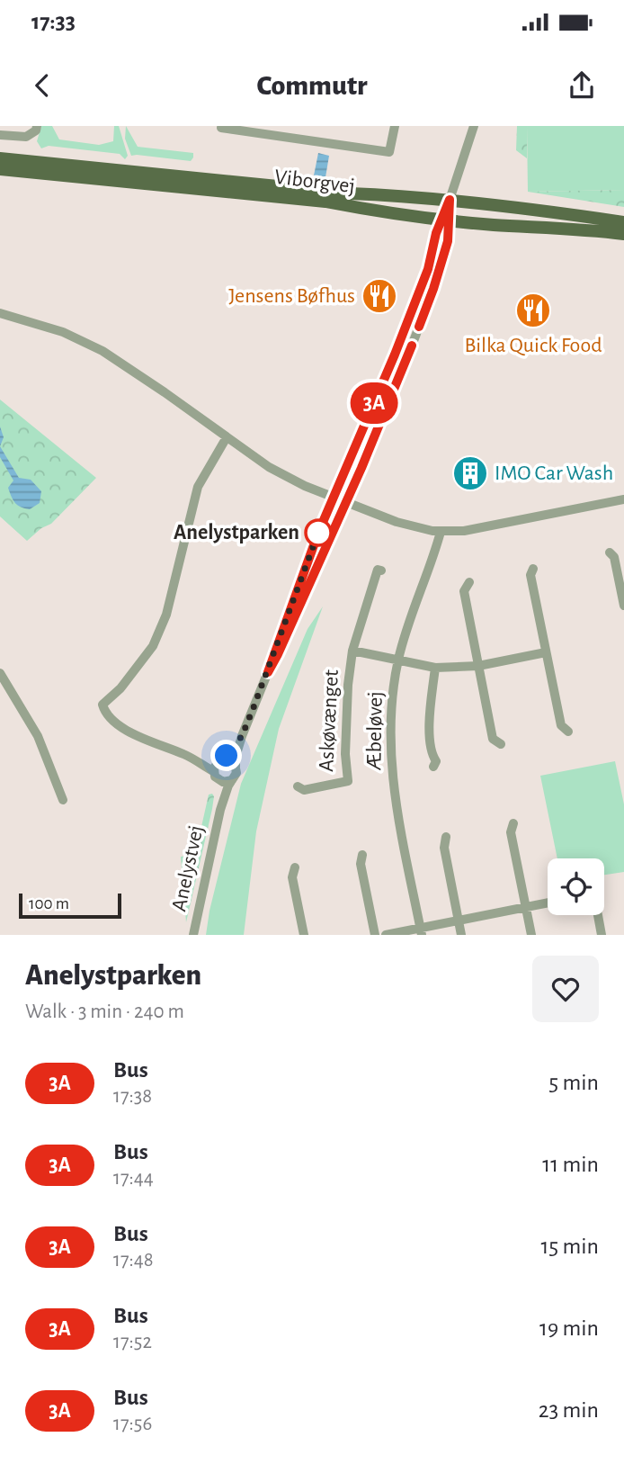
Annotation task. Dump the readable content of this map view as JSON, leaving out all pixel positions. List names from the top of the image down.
{
  "streets": {
    "main road": ["Viborgvej"],
    "street": ["Askøvænget", "Æbeløvej", "Anelystvej"]
  },
  "crossings": [
    ["Askøvænget", "Æbeløvej"]
  ],
  "places": {
    "restaurant": ["Jensens Bøfhus", "Bilka Quick Food"],
    "building": ["IMO Car Wash"],
    "other": ["Anelystparken"]
  },
  "lines": ["bus line 3A"],
  "scale_bar": "100 m",
  "page": {
    "status": "17:33",
    "header": "Commutr",
    "on_map": "3A",
    "scale": "100 m",
    "heading": ["Anelystparken", "Walk · 3 min · 240 m"],
    "list": [
      {
        "mark": "3A",
        "name": "Bus",
        "note": "17:38",
        "value": "5 min"
      },
      {
        "mark": "3A",
        "name": "Bus",
        "note": "17:44",
        "value": "11 min"
      },
      {
        "mark": "3A",
        "name": "Bus",
        "note": "17:48",
        "value": "15 min"
      },
      {
        "mark": "3A",
        "name": "Bus",
        "note": "17:52",
        "value": "19 min"
      },
      {
        "mark": "3A",
        "name": "Bus",
        "note": "17:56",
        "value": "23 min"
      }
    ]
  }
}
